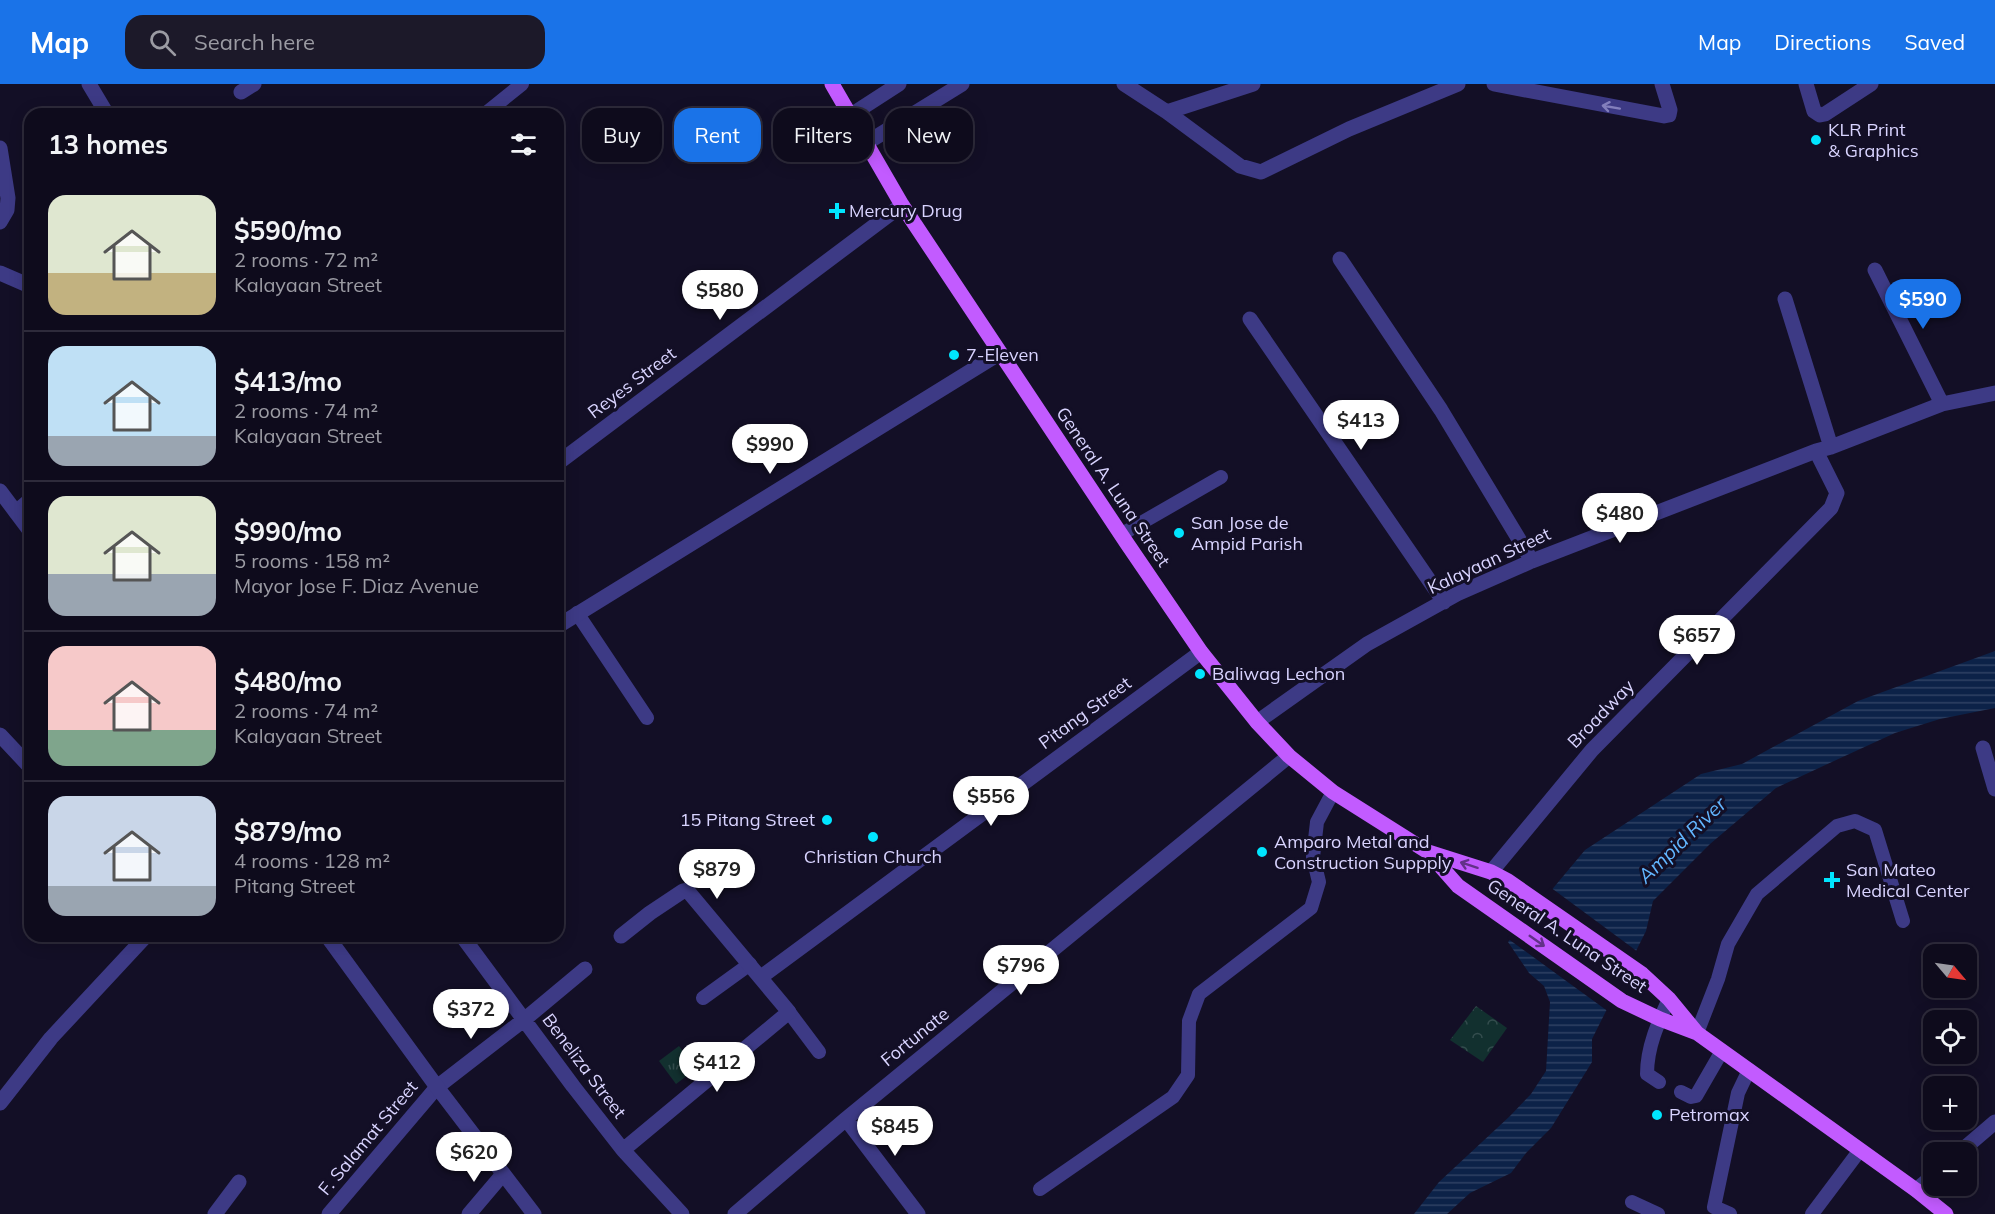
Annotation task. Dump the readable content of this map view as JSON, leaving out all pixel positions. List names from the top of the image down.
{
  "streets": {
    "main road": ["General A. Luna Street"],
    "street": [
      "Reyes Street",
      "Kalayaan Street",
      "Pitang Street",
      "Broadway",
      "Fortunate",
      "Beneliza Street",
      "F. Salamat Street"
    ]
  },
  "crossings": [
    ["Reyes Street", "General A. Luna Street"],
    ["General A. Luna Street", "Kalayaan Street"],
    ["General A. Luna Street", "Pitang Street"],
    ["General A. Luna Street", "Broadway"],
    ["General A. Luna Street", "Fortunate"],
    ["Kalayaan Street", "Broadway"],
    ["Beneliza Street", "F. Salamat Street"]
  ],
  "water": ["Ampid River"],
  "places": {
    "other": [
      "KLR Print & Graphics",
      "7-Eleven",
      "San Jose de Ampid Parish",
      "Baliwag Lechon",
      "15 Pitang Street",
      "Christian Church",
      "Amparo Metal and Construction Suppply",
      "Petromax"
    ],
    "health": ["Mercury Drug", "San Mateo Medical Center"]
  },
  "north": "bottom right",
  "page": {
    "header": "Map",
    "search": "Search here",
    "nav": ["Map", "Directions", "Saved"],
    "chip": [
      "Buy",
      "Rent",
      "Filters",
      "New"
    ],
    "heading": "13 homes",
    "list": [
      {
        "name": "$590/mo",
        "note": "2 rooms · 72 m² · Kalayaan Street"
      },
      {
        "name": "$413/mo",
        "note": "2 rooms · 74 m² · Kalayaan Street"
      },
      {
        "name": "$990/mo",
        "note": "5 rooms · 158 m² · Mayor Jose F. Diaz Avenue"
      },
      {
        "name": "$480/mo",
        "note": "2 rooms · 74 m² · Kalayaan Street"
      },
      {
        "name": "$879/mo",
        "note": "4 rooms · 128 m² · Pitang Street"
      }
    ],
    "price": [
      "$580",
      "$590",
      "$413",
      "$990",
      "$480",
      "$657",
      "$556",
      "$879",
      "$796",
      "$372",
      "$412",
      "$845",
      "$620"
    ],
    "map_buttons": ["+", "−"]
  }
}
